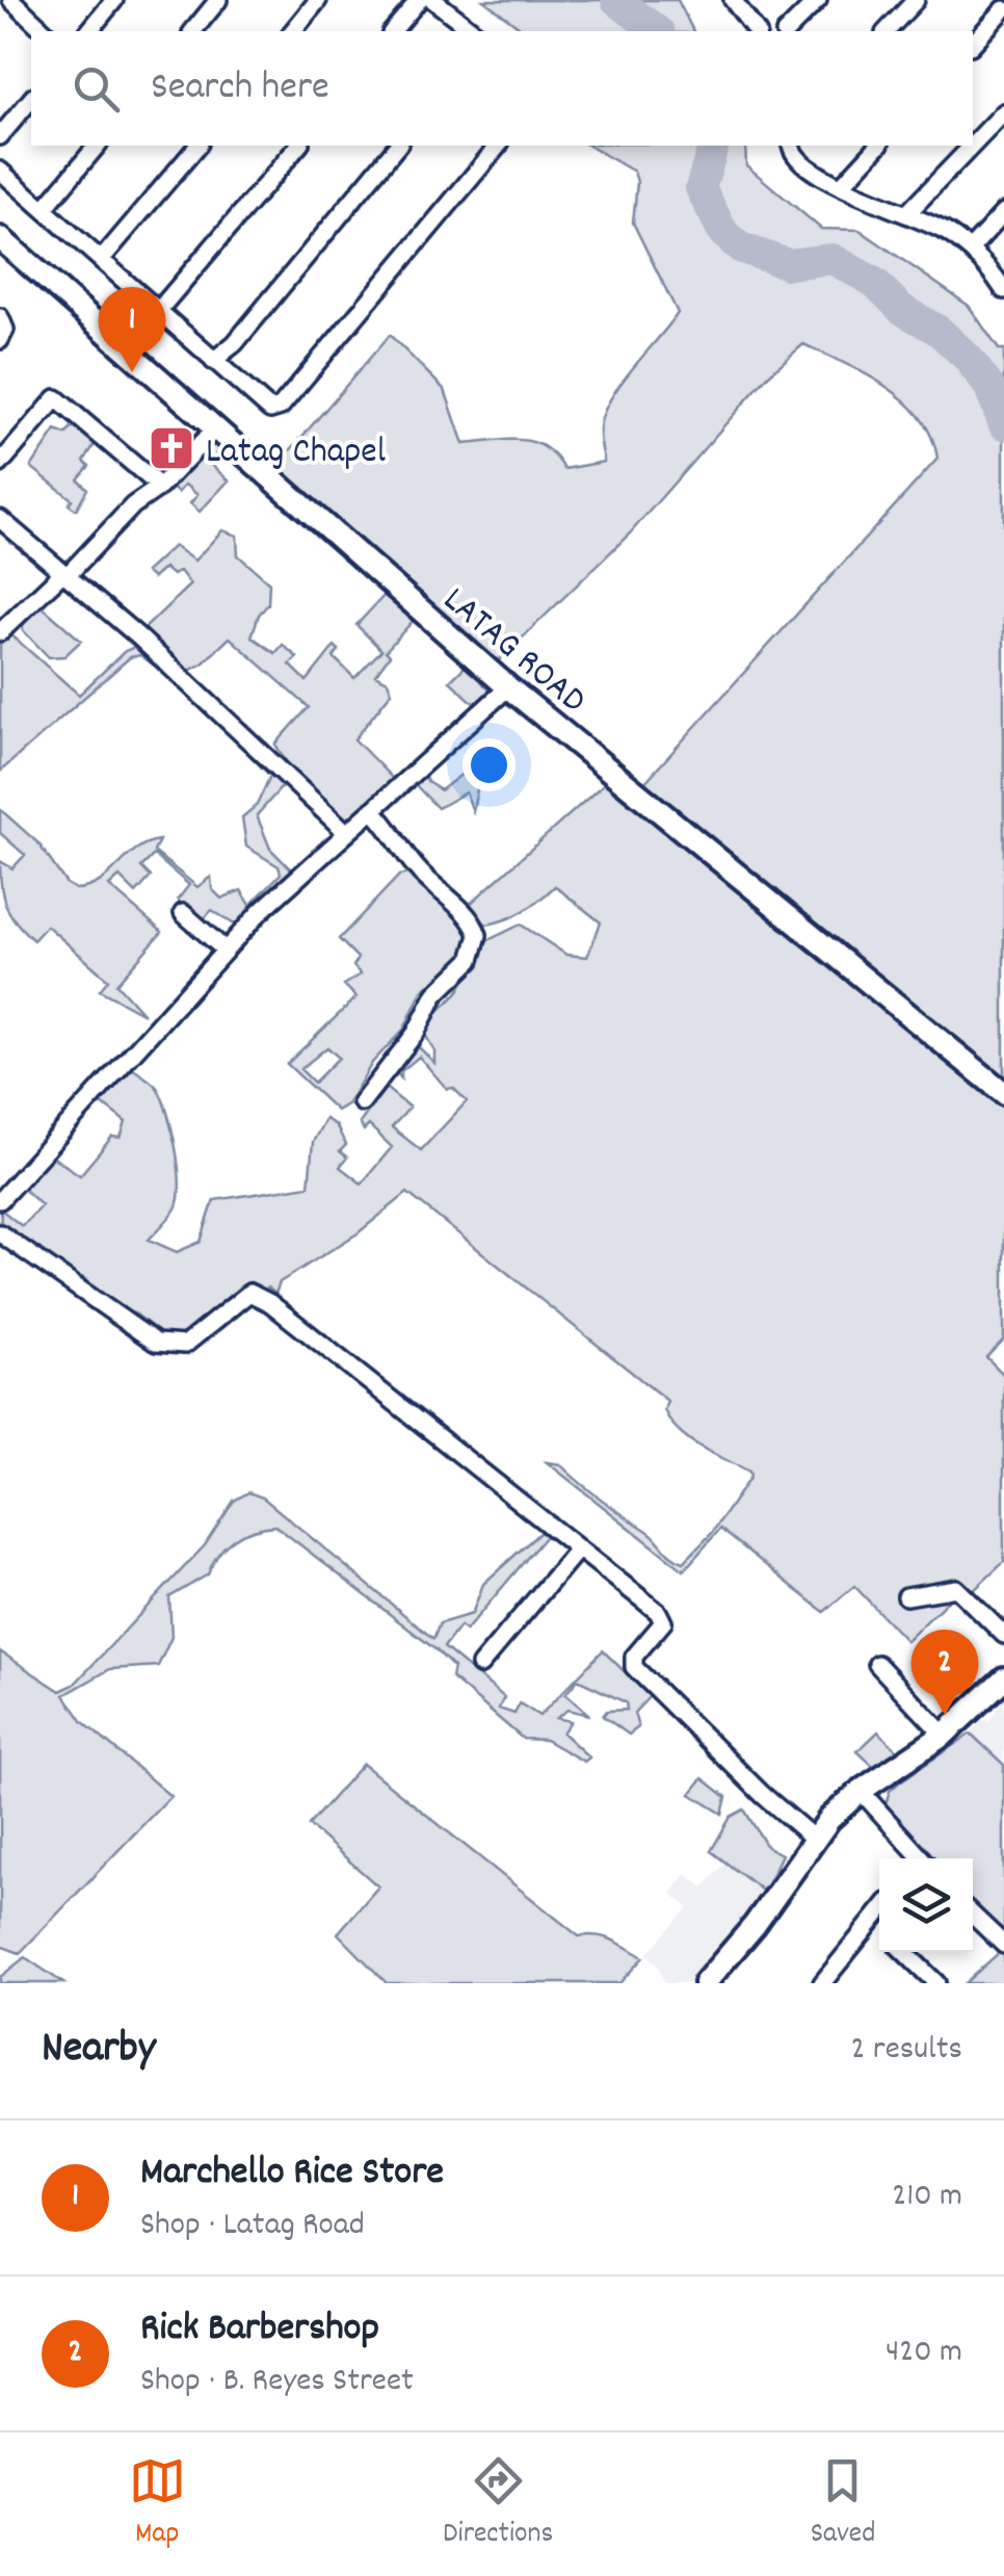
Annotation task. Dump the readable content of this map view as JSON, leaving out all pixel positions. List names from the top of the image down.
{
  "streets": {
    "street": ["LATAG ROAD"]
  },
  "places": {
    "church": ["Latag Chapel"]
  },
  "page": {
    "search": "Search here",
    "pins": ["1", "2"],
    "heading": ["Nearby", "2 results"],
    "list": [
      {
        "mark": "1",
        "name": "Marchello Rice Store",
        "note": "Shop · Latag Road",
        "value": "210 m"
      },
      {
        "mark": "2",
        "name": "Rick Barbershop",
        "note": "Shop · B. Reyes Street",
        "value": "420 m"
      }
    ],
    "nav": ["Map", "Directions", "Saved"]
  }
}
